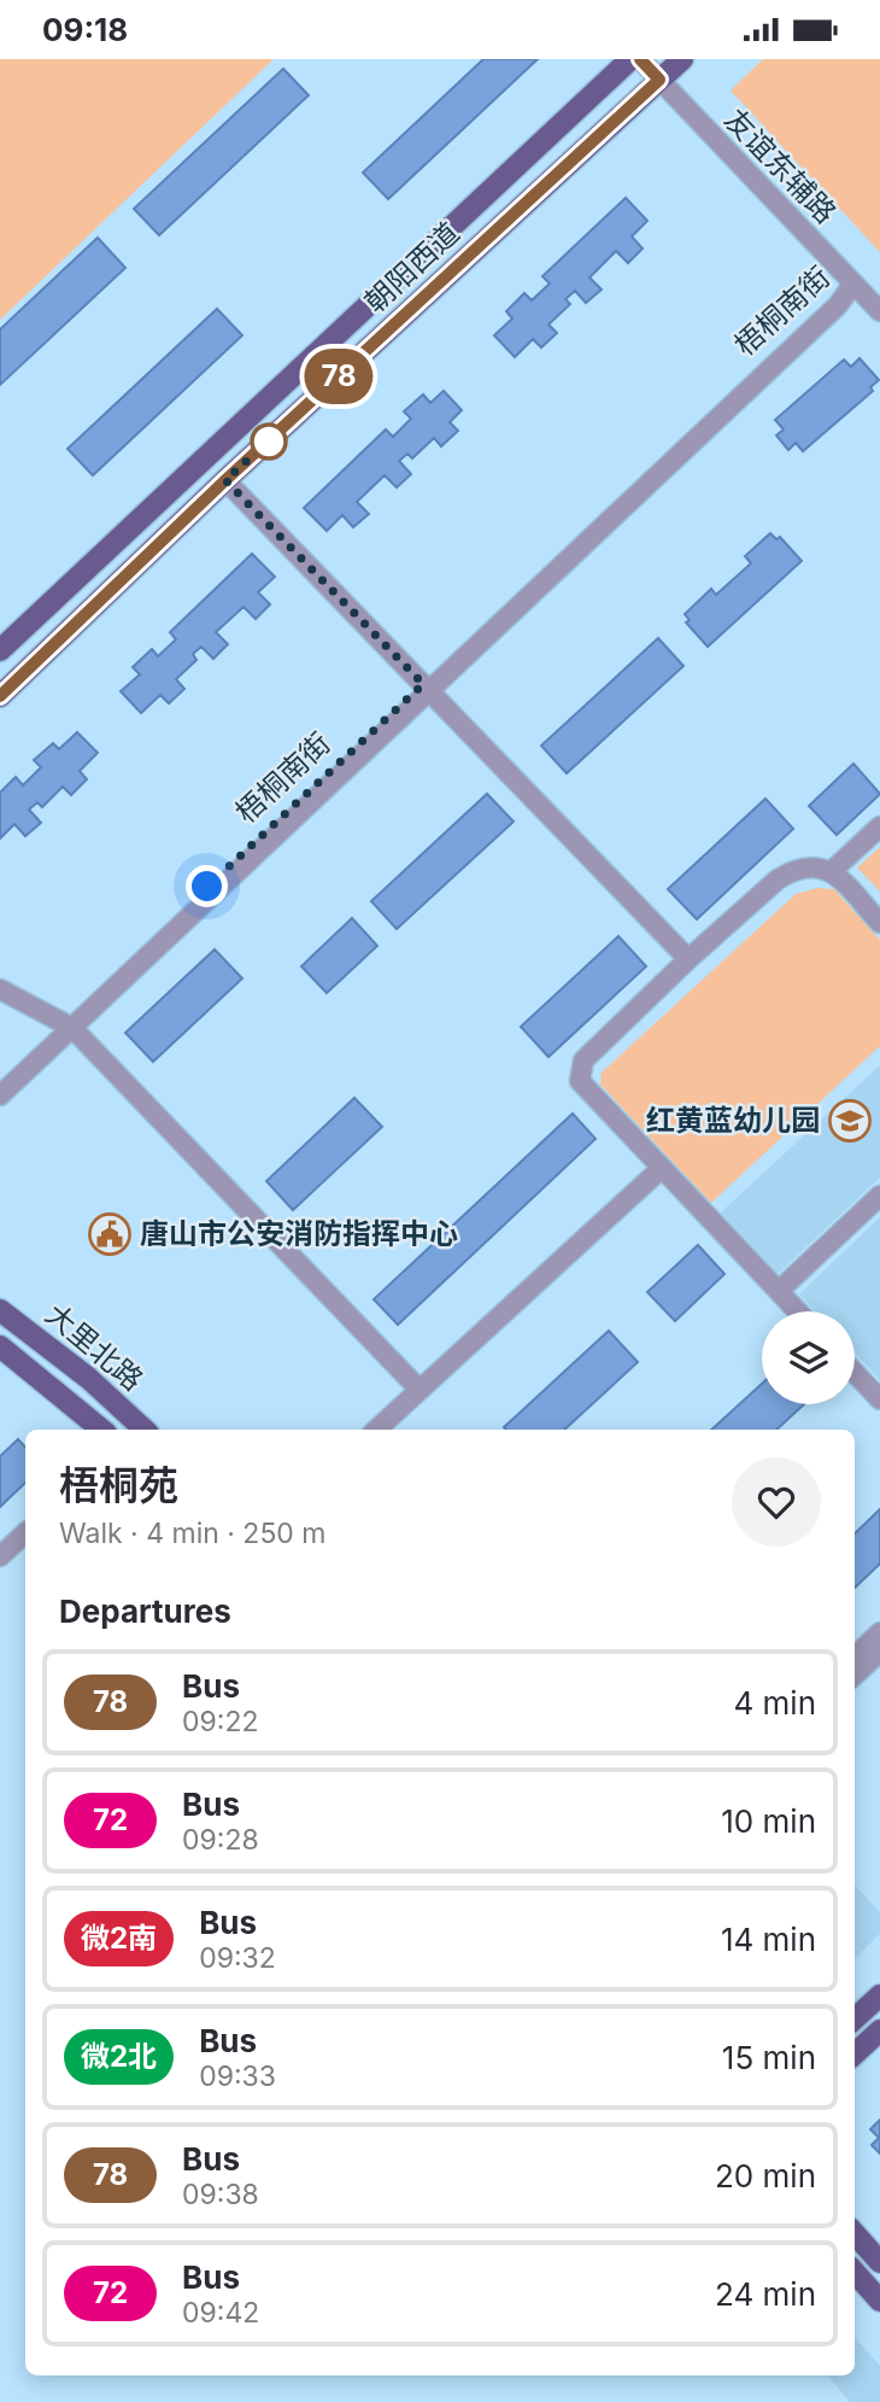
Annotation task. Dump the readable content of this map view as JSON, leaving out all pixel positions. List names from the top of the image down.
{
  "streets": {
    "main road": ["朝阳西道", "大里北路"],
    "street": ["友谊东辅路", "梧桐南街"]
  },
  "crossings": [
    ["友谊东辅路", "朝阳西道"],
    ["友谊东辅路", "梧桐南街"]
  ],
  "places": {
    "school or university": ["红黄蓝幼儿园"],
    "public building": ["唐山市公安消防指挥中心"]
  },
  "lines": ["bus line 78"],
  "page": {
    "status": "09:18",
    "on_map": "78",
    "heading": [
      ["梧桐苑", "Walk · 4 min · 250 m"],
      "Departures"
    ],
    "list": [
      {
        "mark": "78",
        "name": "Bus",
        "note": "09:22",
        "value": "4 min"
      },
      {
        "mark": "72",
        "name": "Bus",
        "note": "09:28",
        "value": "10 min"
      },
      {
        "mark": "微2南",
        "name": "Bus",
        "note": "09:32",
        "value": "14 min"
      },
      {
        "mark": "微2北",
        "name": "Bus",
        "note": "09:33",
        "value": "15 min"
      },
      {
        "mark": "78",
        "name": "Bus",
        "note": "09:38",
        "value": "20 min"
      },
      {
        "mark": "72",
        "name": "Bus",
        "note": "09:42",
        "value": "24 min"
      }
    ]
  }
}
